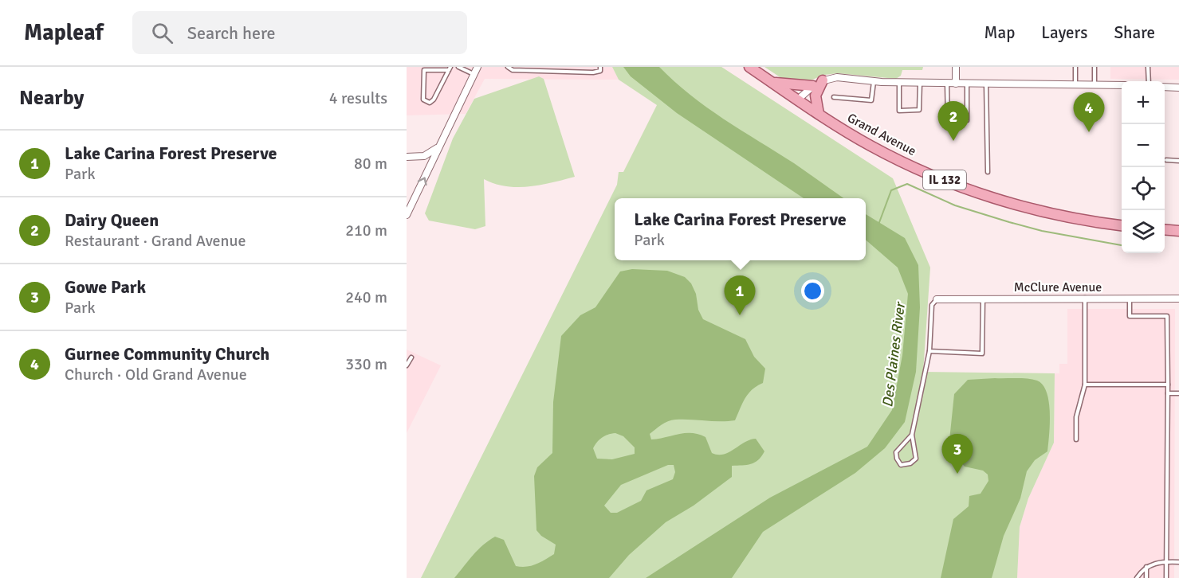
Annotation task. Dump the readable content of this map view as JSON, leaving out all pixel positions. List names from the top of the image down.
{
  "streets": {
    "main road": ["Grand Avenue", "IL 132"],
    "street": ["McClure Avenue"]
  },
  "water": ["Des Plaines River"],
  "page": {
    "header": "Mapleaf",
    "search": "Search here",
    "nav": ["Map", "Layers", "Share"],
    "heading": ["Nearby", "4 results"],
    "map_buttons": ["+", "−"],
    "pins": [
      "4",
      "2",
      "1",
      "3"
    ],
    "list": [
      {
        "mark": "1",
        "name": "Lake Carina Forest Preserve",
        "note": "Park",
        "value": "80 m"
      },
      {
        "mark": "2",
        "name": "Dairy Queen",
        "note": "Restaurant · Grand Avenue",
        "value": "210 m"
      },
      {
        "mark": "3",
        "name": "Gowe Park",
        "note": "Park",
        "value": "240 m"
      },
      {
        "mark": "4",
        "name": "Gurnee Community Church",
        "note": "Church · Old Grand Avenue",
        "value": "330 m"
      }
    ],
    "popup": ["Lake Carina Forest Preserve", "Park"]
  }
}
